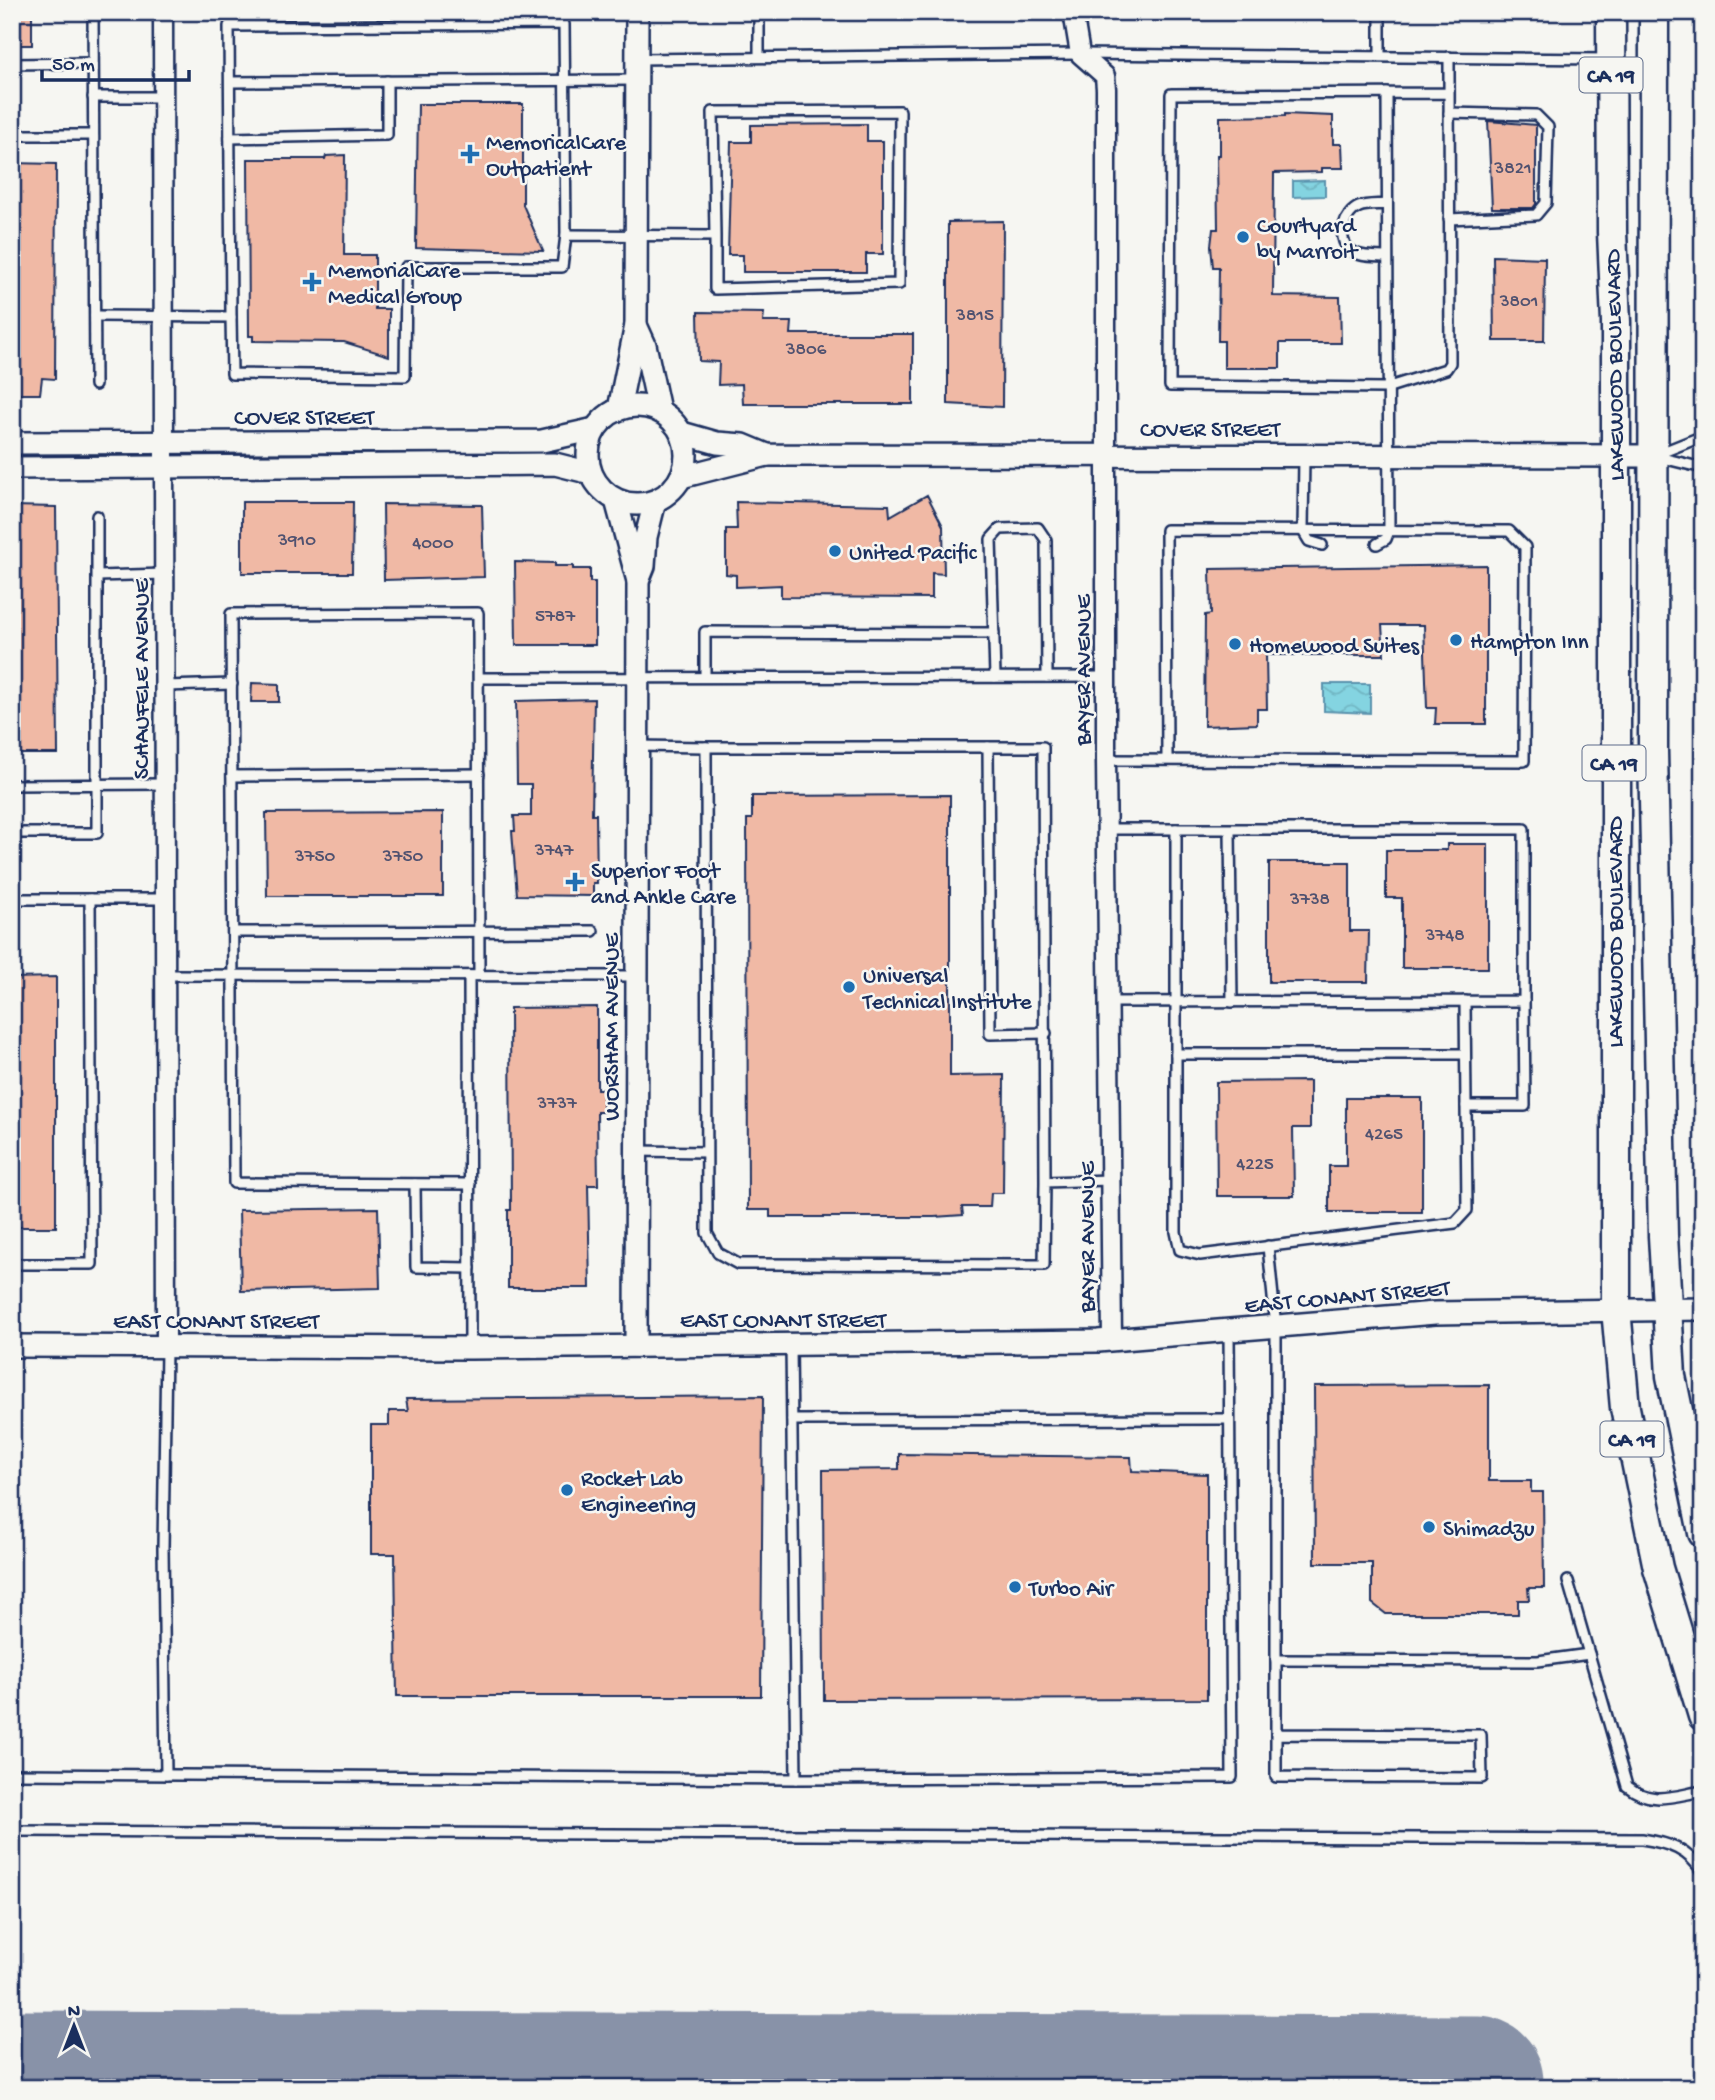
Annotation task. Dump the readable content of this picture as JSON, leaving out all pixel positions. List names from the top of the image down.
{
  "streets": {
    "main road": ["CA 19", "LAKEWOOD BOULEVARD"],
    "street": [
      "COVER STREET",
      "BAYER AVENUE",
      "SCHAUFELE AVENUE",
      "WORSHAM AVENUE",
      "EAST CONANT STREET"
    ]
  },
  "crossings": [
    ["LAKEWOOD BOULEVARD", "COVER STREET"],
    ["LAKEWOOD BOULEVARD", "EAST CONANT STREET"],
    ["COVER STREET", "BAYER AVENUE"],
    ["COVER STREET", "SCHAUFELE AVENUE"],
    ["COVER STREET", "WORSHAM AVENUE"],
    ["BAYER AVENUE", "EAST CONANT STREET"],
    ["SCHAUFELE AVENUE", "EAST CONANT STREET"],
    ["WORSHAM AVENUE", "EAST CONANT STREET"]
  ],
  "places": {
    "health": ["MemoricalCare Outpatient", "MemorialCare Medical Group", "Superior Foot and Ankle Care"],
    "other": [
      "Courtyard by Marroit",
      "United Pacific",
      "Hampton Inn",
      "Homewood Suites",
      "Universal Technical Institute",
      "Rocket Lab Engineering",
      "Shimadzu",
      "Turbo Air"
    ]
  },
  "house_numbers": [
    "3821",
    "3801",
    "3815",
    "3806",
    "3910",
    "4000",
    "5787",
    "3747",
    "3750",
    "3750",
    "3738",
    "3748",
    "3737",
    "4265",
    "4225"
  ],
  "scale_bar": "50 m",
  "north": "top"
}
